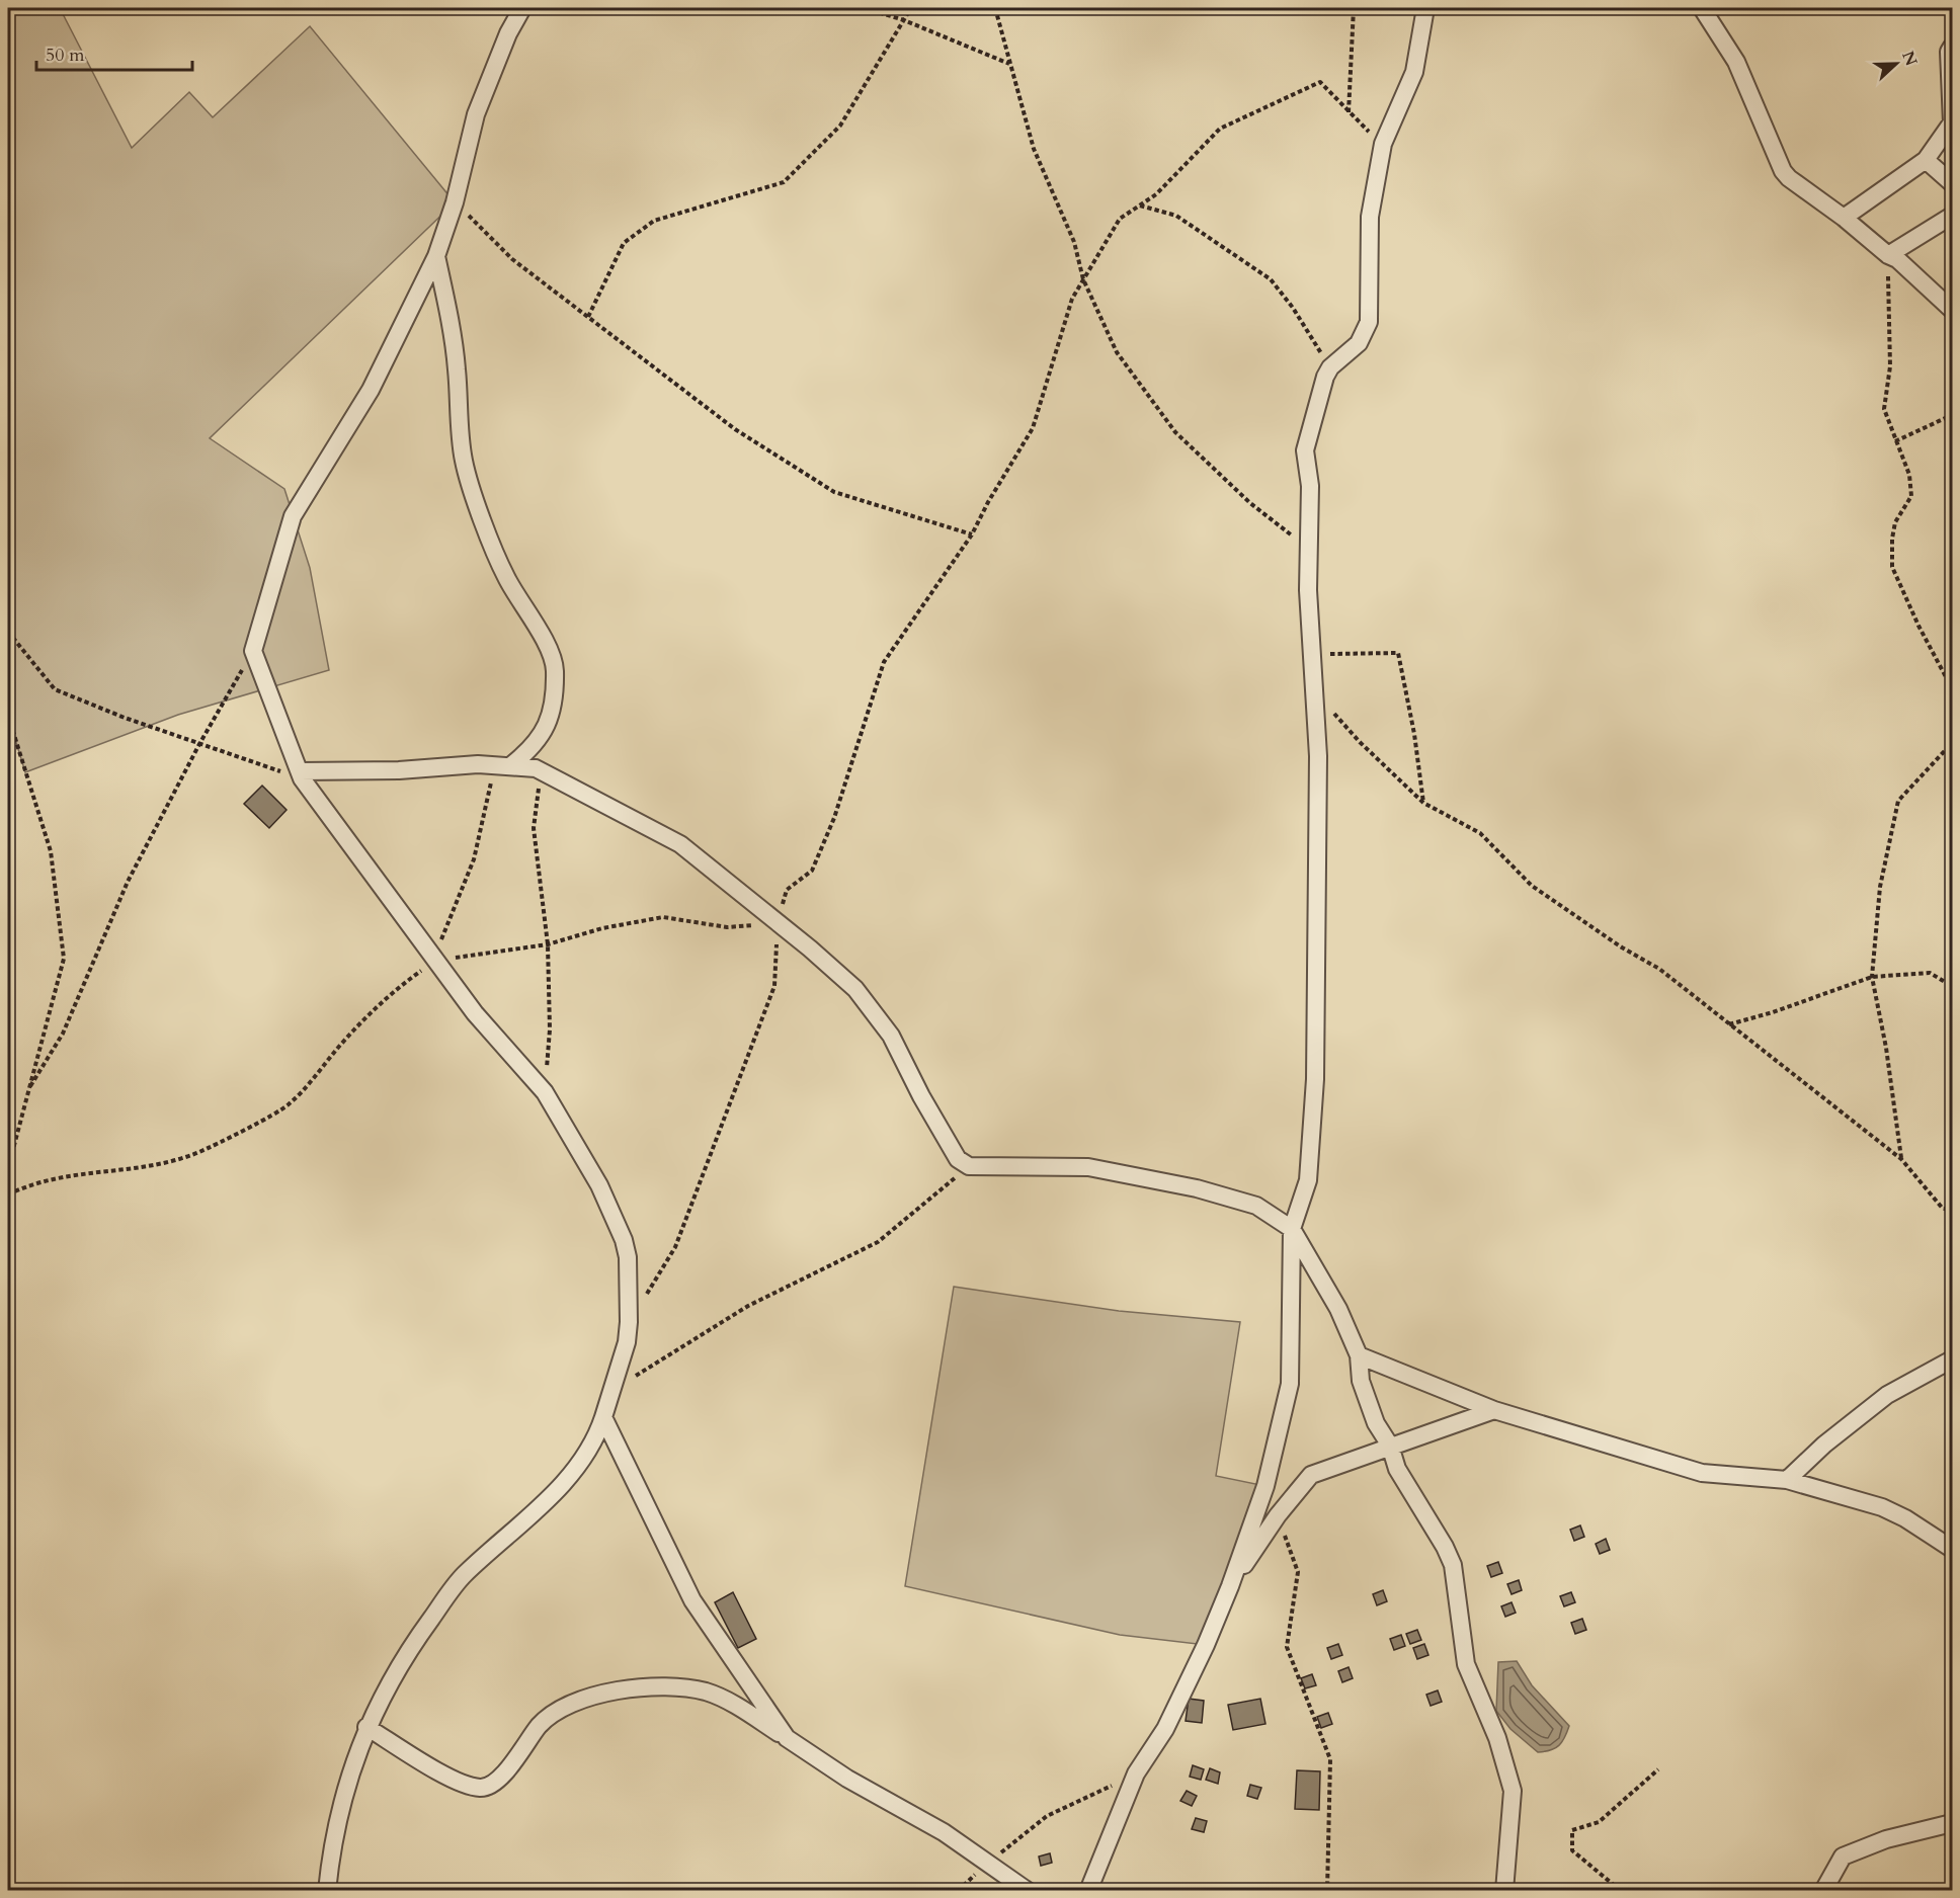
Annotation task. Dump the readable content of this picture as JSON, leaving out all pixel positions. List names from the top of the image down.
{
  "scale_bar": "50 m",
  "north": "right"
}
